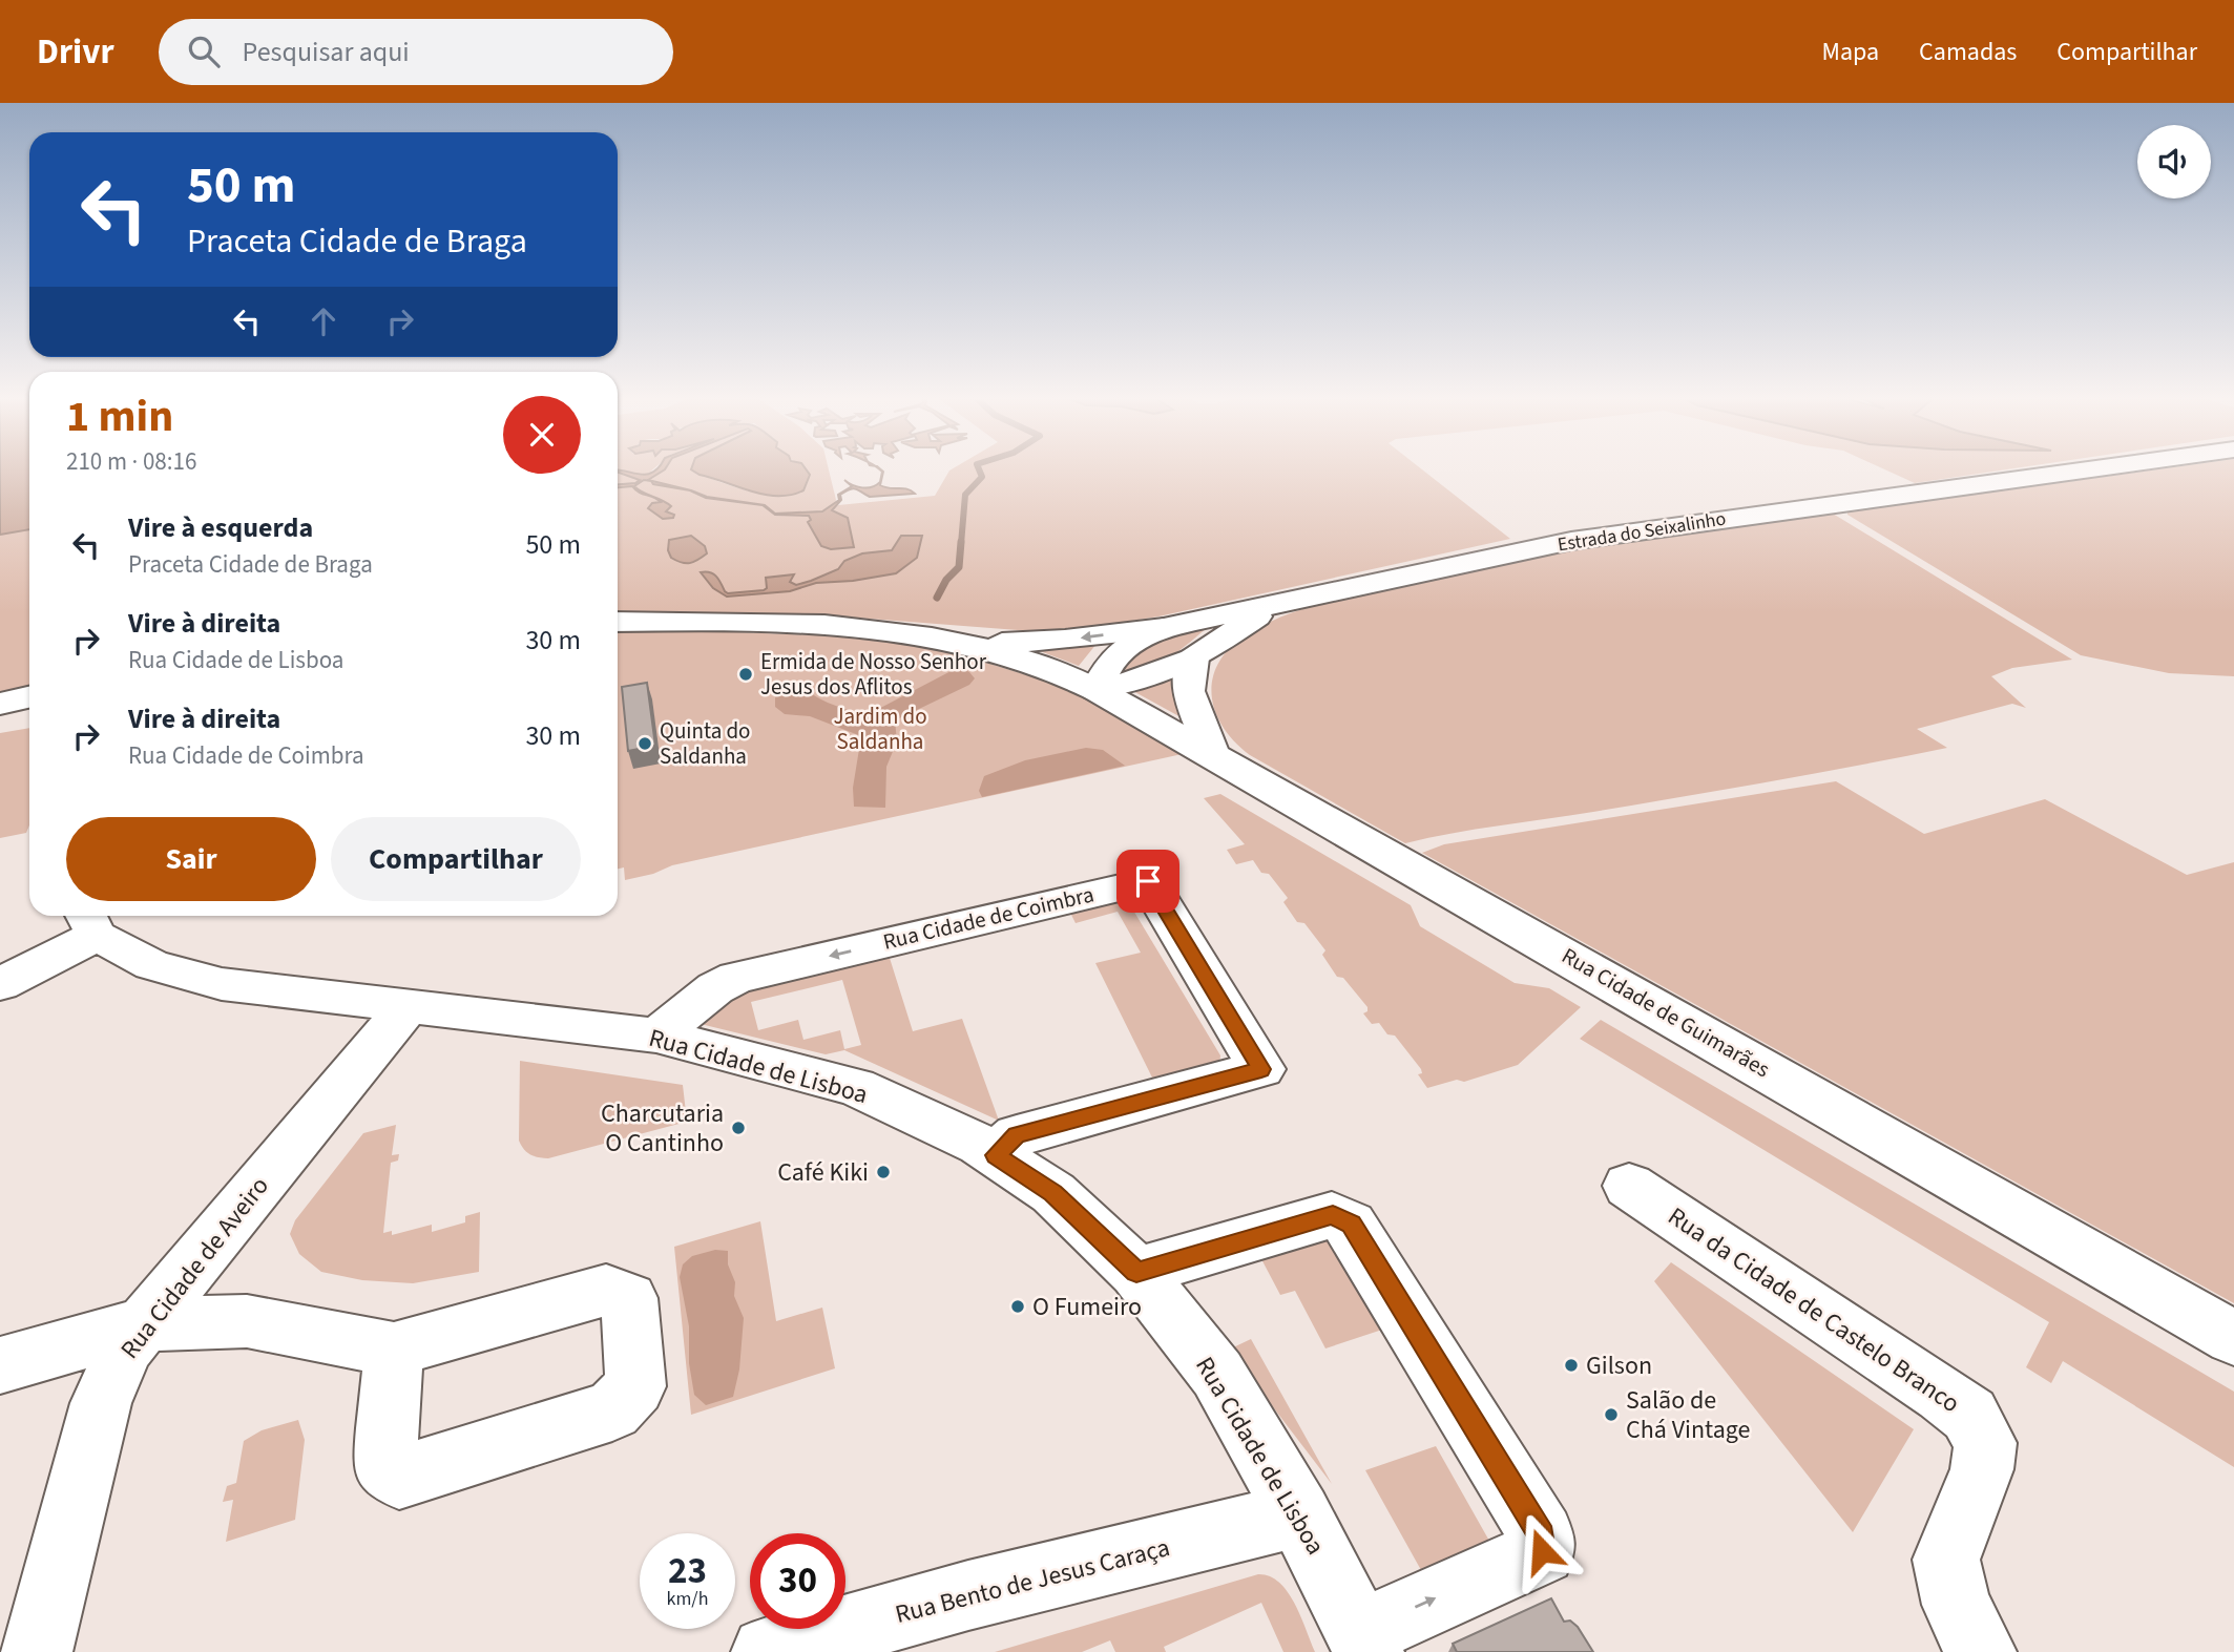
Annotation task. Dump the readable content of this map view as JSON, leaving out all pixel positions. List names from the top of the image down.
{
  "streets": {
    "street": [
      "Estrada do Seixalinho",
      "Rua Cidade de Coimbra",
      "Rua Cidade de Guimarães",
      "Rua Cidade de Lisboa",
      "Rua Cidade de Aveiro",
      "Rua da Cidade de Castelo Branco",
      "Rua Bento de Jesus Caraça"
    ]
  },
  "crossings": [
    ["Rua Cidade de Coimbra", "Rua Cidade de Lisboa"],
    ["Rua Cidade de Lisboa", "Rua Cidade de Aveiro"],
    ["Rua Cidade de Lisboa", "Rua Bento de Jesus Caraça"]
  ],
  "parks": ["Jardim do Saldanha"],
  "places": [
    "Ermida de Nosso Senhor Jesus dos Aflitos",
    "Quinta do Saldanha",
    "Charcutaria O Cantinho",
    "Café Kiki",
    "O Fumeiro",
    "Gilson",
    "Salão de Chá Vintage"
  ],
  "page": {
    "header": "Drivr",
    "search": "Pesquisar aqui",
    "nav": ["Mapa", "Camadas", "Compartilhar"],
    "turn": ["50 m", "Praceta Cidade de Braga"],
    "heading": ["1 min", "210 m · 08:16"],
    "list": [
      {
        "name": "Vire à esquerda",
        "note": "Praceta Cidade de Braga",
        "value": "50 m"
      },
      {
        "name": "Vire à direita",
        "note": "Rua Cidade de Lisboa",
        "value": "30 m"
      },
      {
        "name": "Vire à direita",
        "note": "Rua Cidade de Coimbra",
        "value": "30 m"
      }
    ],
    "buttons": ["Sair", "Compartilhar"],
    "speed": "23 km/h",
    "limit": "30"
  }
}
